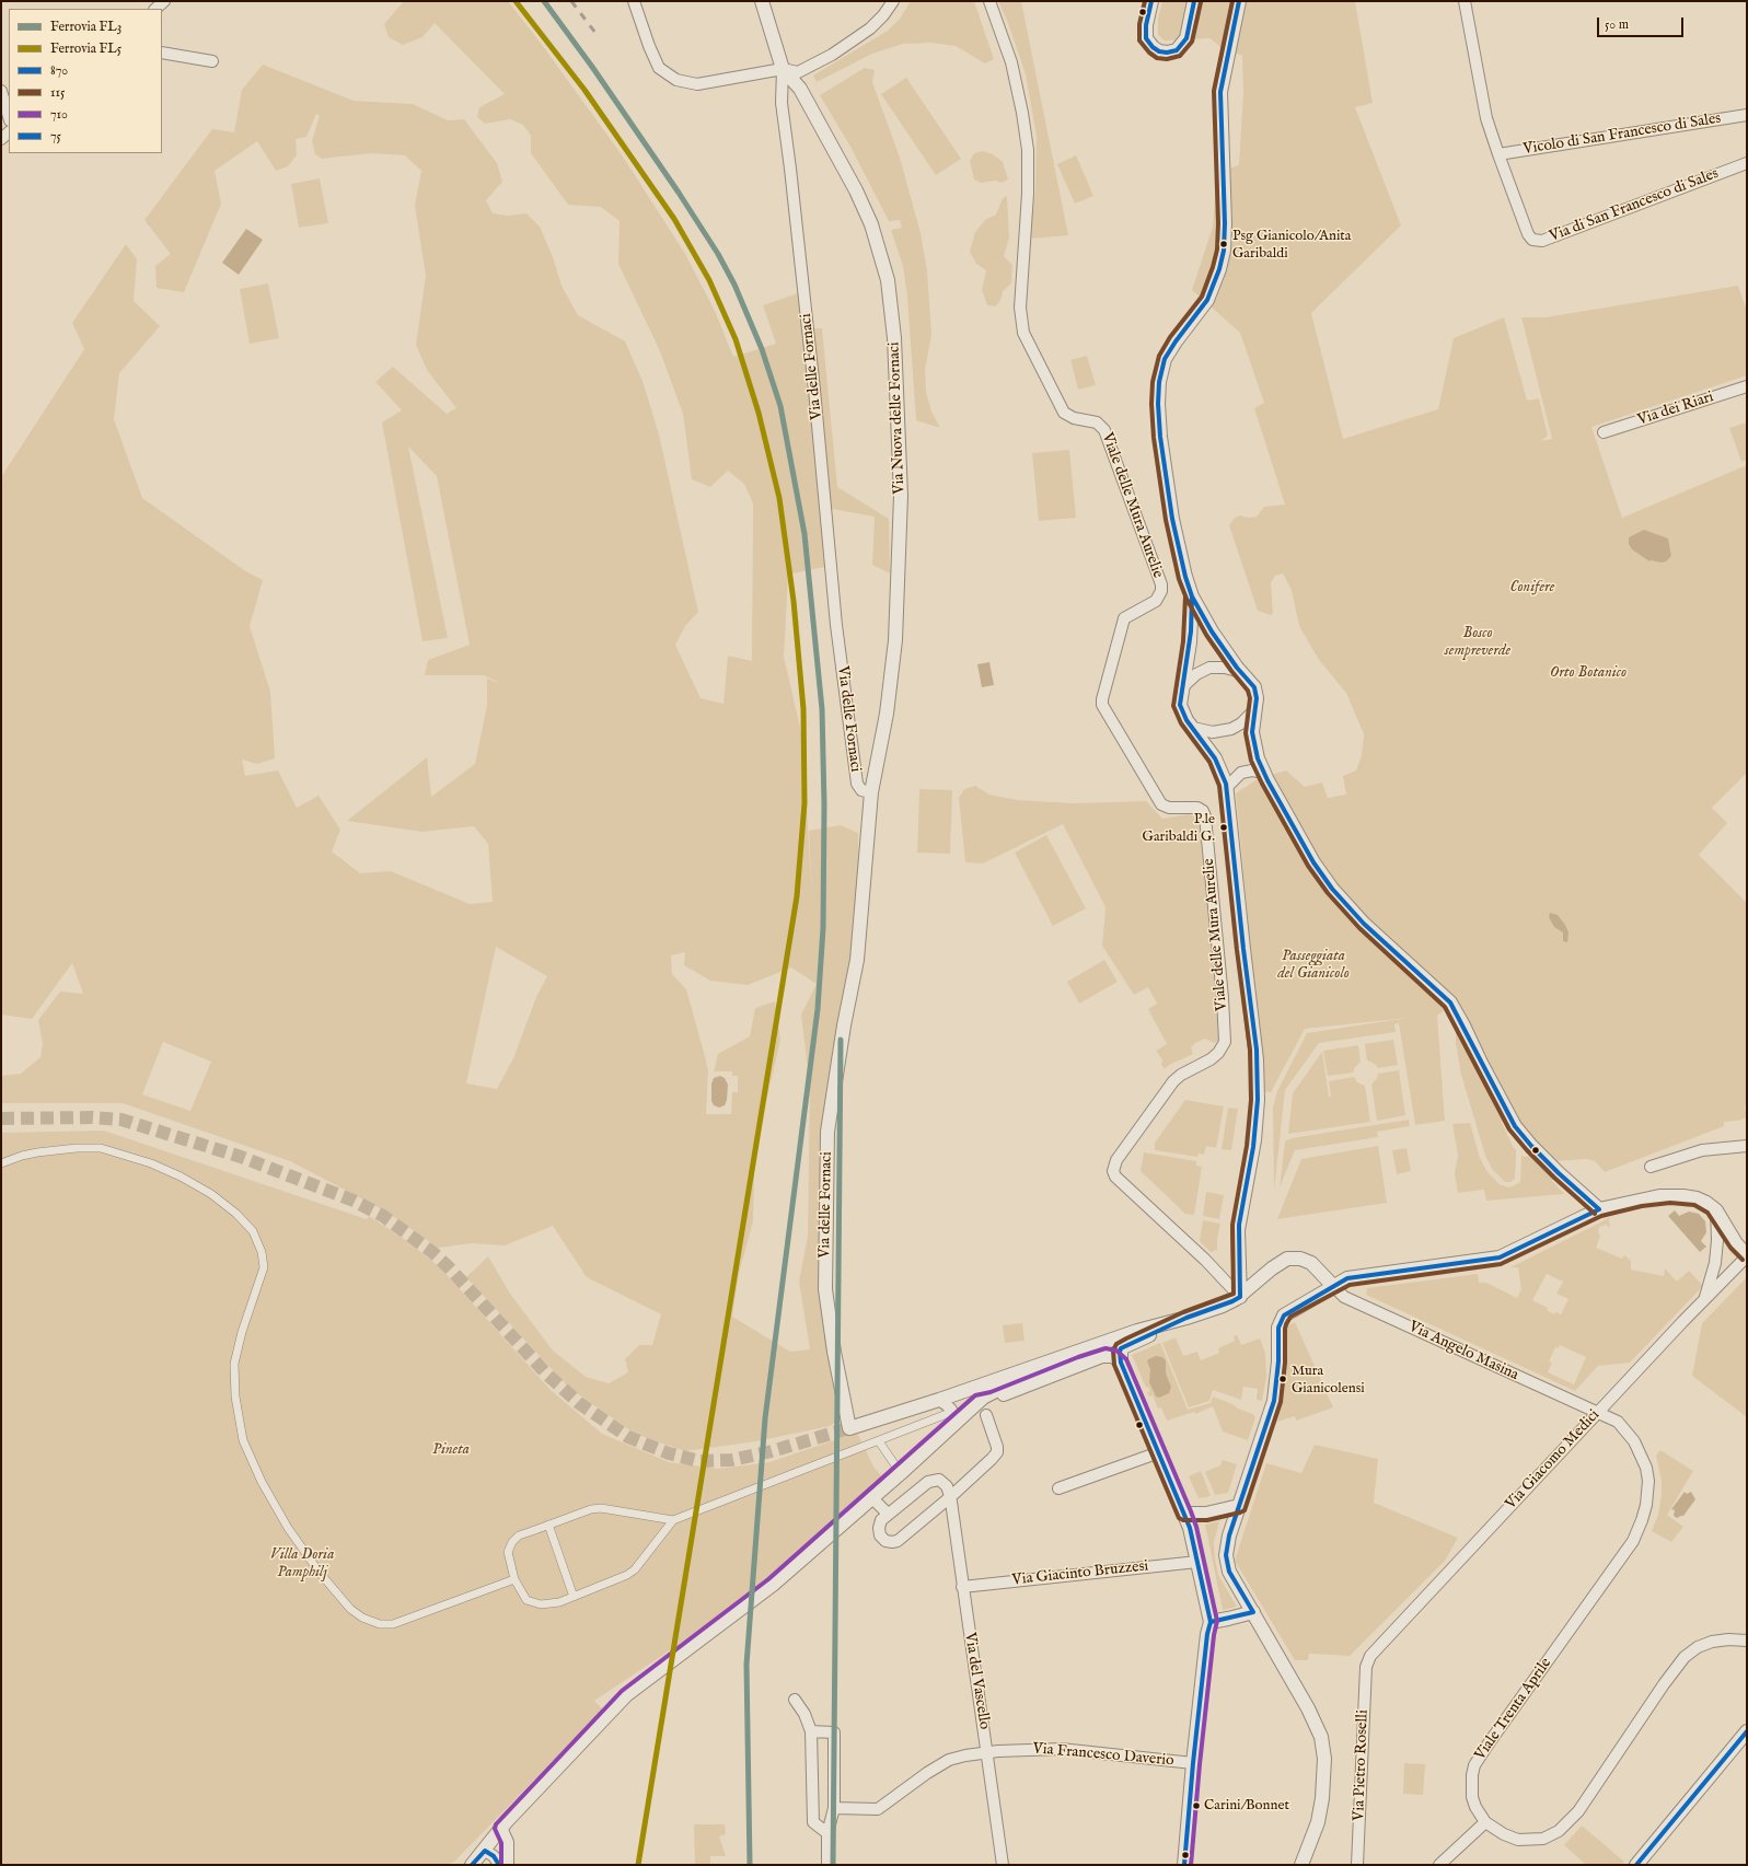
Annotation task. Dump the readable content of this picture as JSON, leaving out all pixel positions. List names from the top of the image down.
{
  "streets": {
    "street": [
      "Vicolo di San Francesco di Sales",
      "Via di San Francesco di Sales",
      "Via delle Fornaci",
      "Via dei Riari",
      "Via Nuova delle Fornaci",
      "Viale delle Mura Aurelie",
      "Via Angelo Masina",
      "Via Giacomo Medici",
      "Via Giacinto Bruzzesi",
      "Via del Vascello",
      "Viale Trenta Aprile",
      "Via Francesco Daverio",
      "Via Pietro Roselli"
    ]
  },
  "crossings": [
    ["Vicolo di San Francesco di Sales", "Via di San Francesco di Sales"],
    ["Via delle Fornaci", "Via Nuova delle Fornaci"],
    ["Via Angelo Masina", "Via Giacomo Medici"],
    ["Via Angelo Masina", "Viale Trenta Aprile"],
    ["Via Giacomo Medici", "Viale Trenta Aprile"],
    ["Via Giacomo Medici", "Via Pietro Roselli"],
    ["Via Giacinto Bruzzesi", "Via del Vascello"],
    ["Via del Vascello", "Via Francesco Daverio"]
  ],
  "parks": [
    "Conifere",
    "Bosco sempreverde",
    "Orto Botanico",
    "Passeggiata del Gianicolo",
    "Pineta",
    "Villa Doria Pamphilj"
  ],
  "places": [
    "Psg Gianicolo/Anita Garibaldi",
    "P.le Garibaldi G.",
    "Mura Gianicolensi",
    "Carini/Bonnet"
  ],
  "lines": [
    "rail line FL3",
    "rail line FL5",
    "transit line 870",
    "transit line 115",
    "transit line 710",
    "transit line 75"
  ],
  "legend": [
    "Ferrovia FL3",
    "Ferrovia FL5",
    "870",
    "115",
    "710",
    "75"
  ],
  "scale_bar": "50 m"
}
